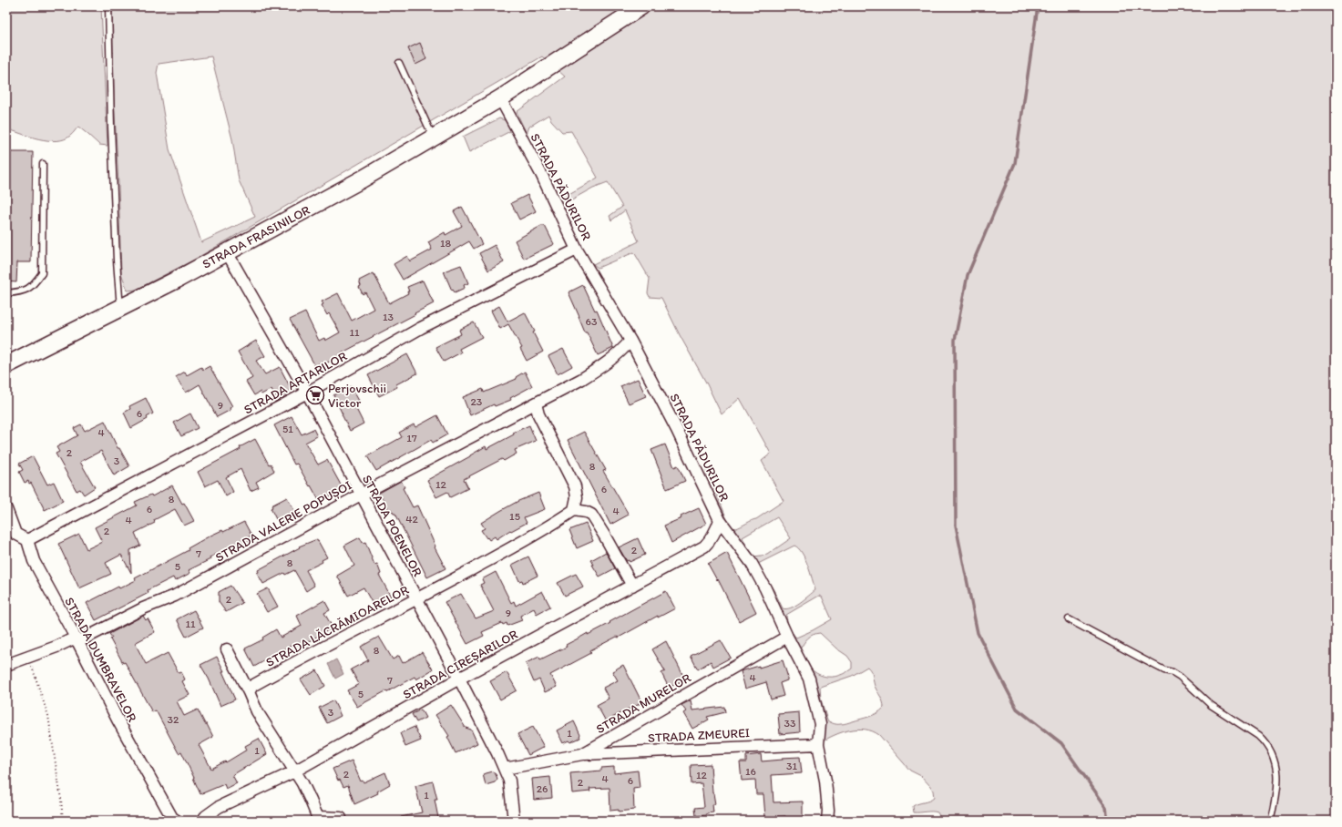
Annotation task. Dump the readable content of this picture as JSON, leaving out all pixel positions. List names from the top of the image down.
{
  "streets": {
    "main road": ["STRADA FRASINILOR"],
    "street": [
      "STRADA PĂDURILOR",
      "STRADA ARȚARILOR",
      "STRADA VALERIE POPUȘOI",
      "STRADA POENELOR",
      "STRADA LĂCRĂMIOARELOR",
      "STRADA DUMBRAVELOR",
      "STRADA CIREȘARILOR",
      "STRADA MURELOR",
      "STRADA ZMEUREI"
    ]
  },
  "crossings": [
    ["STRADA PĂDURILOR", "STRADA FRASINILOR"],
    ["STRADA PĂDURILOR", "STRADA ARȚARILOR"],
    ["STRADA PĂDURILOR", "STRADA VALERIE POPUȘOI"],
    ["STRADA PĂDURILOR", "STRADA CIREȘARILOR"],
    ["STRADA PĂDURILOR", "STRADA MURELOR"],
    ["STRADA PĂDURILOR", "STRADA ZMEUREI"],
    ["STRADA FRASINILOR", "STRADA POENELOR"],
    ["STRADA ARȚARILOR", "STRADA POENELOR"],
    ["STRADA ARȚARILOR", "STRADA DUMBRAVELOR"],
    ["STRADA VALERIE POPUȘOI", "STRADA POENELOR"],
    ["STRADA VALERIE POPUȘOI", "STRADA DUMBRAVELOR"],
    ["STRADA POENELOR", "STRADA LĂCRĂMIOARELOR"],
    ["STRADA POENELOR", "STRADA CIREȘARILOR"],
    ["STRADA POENELOR", "STRADA MURELOR"],
    ["STRADA MURELOR", "STRADA ZMEUREI"]
  ],
  "places": {
    "supermarket": ["Perjovschii Victor"]
  },
  "house_numbers": [
    "18",
    "13",
    "63",
    "11",
    "23",
    "9",
    "6",
    "51",
    "4",
    "17",
    "2",
    "3",
    "8",
    "12",
    "6",
    "8",
    "6",
    "4",
    "15",
    "42",
    "4",
    "2",
    "2",
    "7",
    "8",
    "5",
    "2",
    "9",
    "11",
    "8",
    "4",
    "7",
    "5",
    "3",
    "32",
    "33",
    "1",
    "1",
    "31",
    "16",
    "2",
    "12",
    "4",
    "6",
    "2",
    "26",
    "1"
  ]
}
